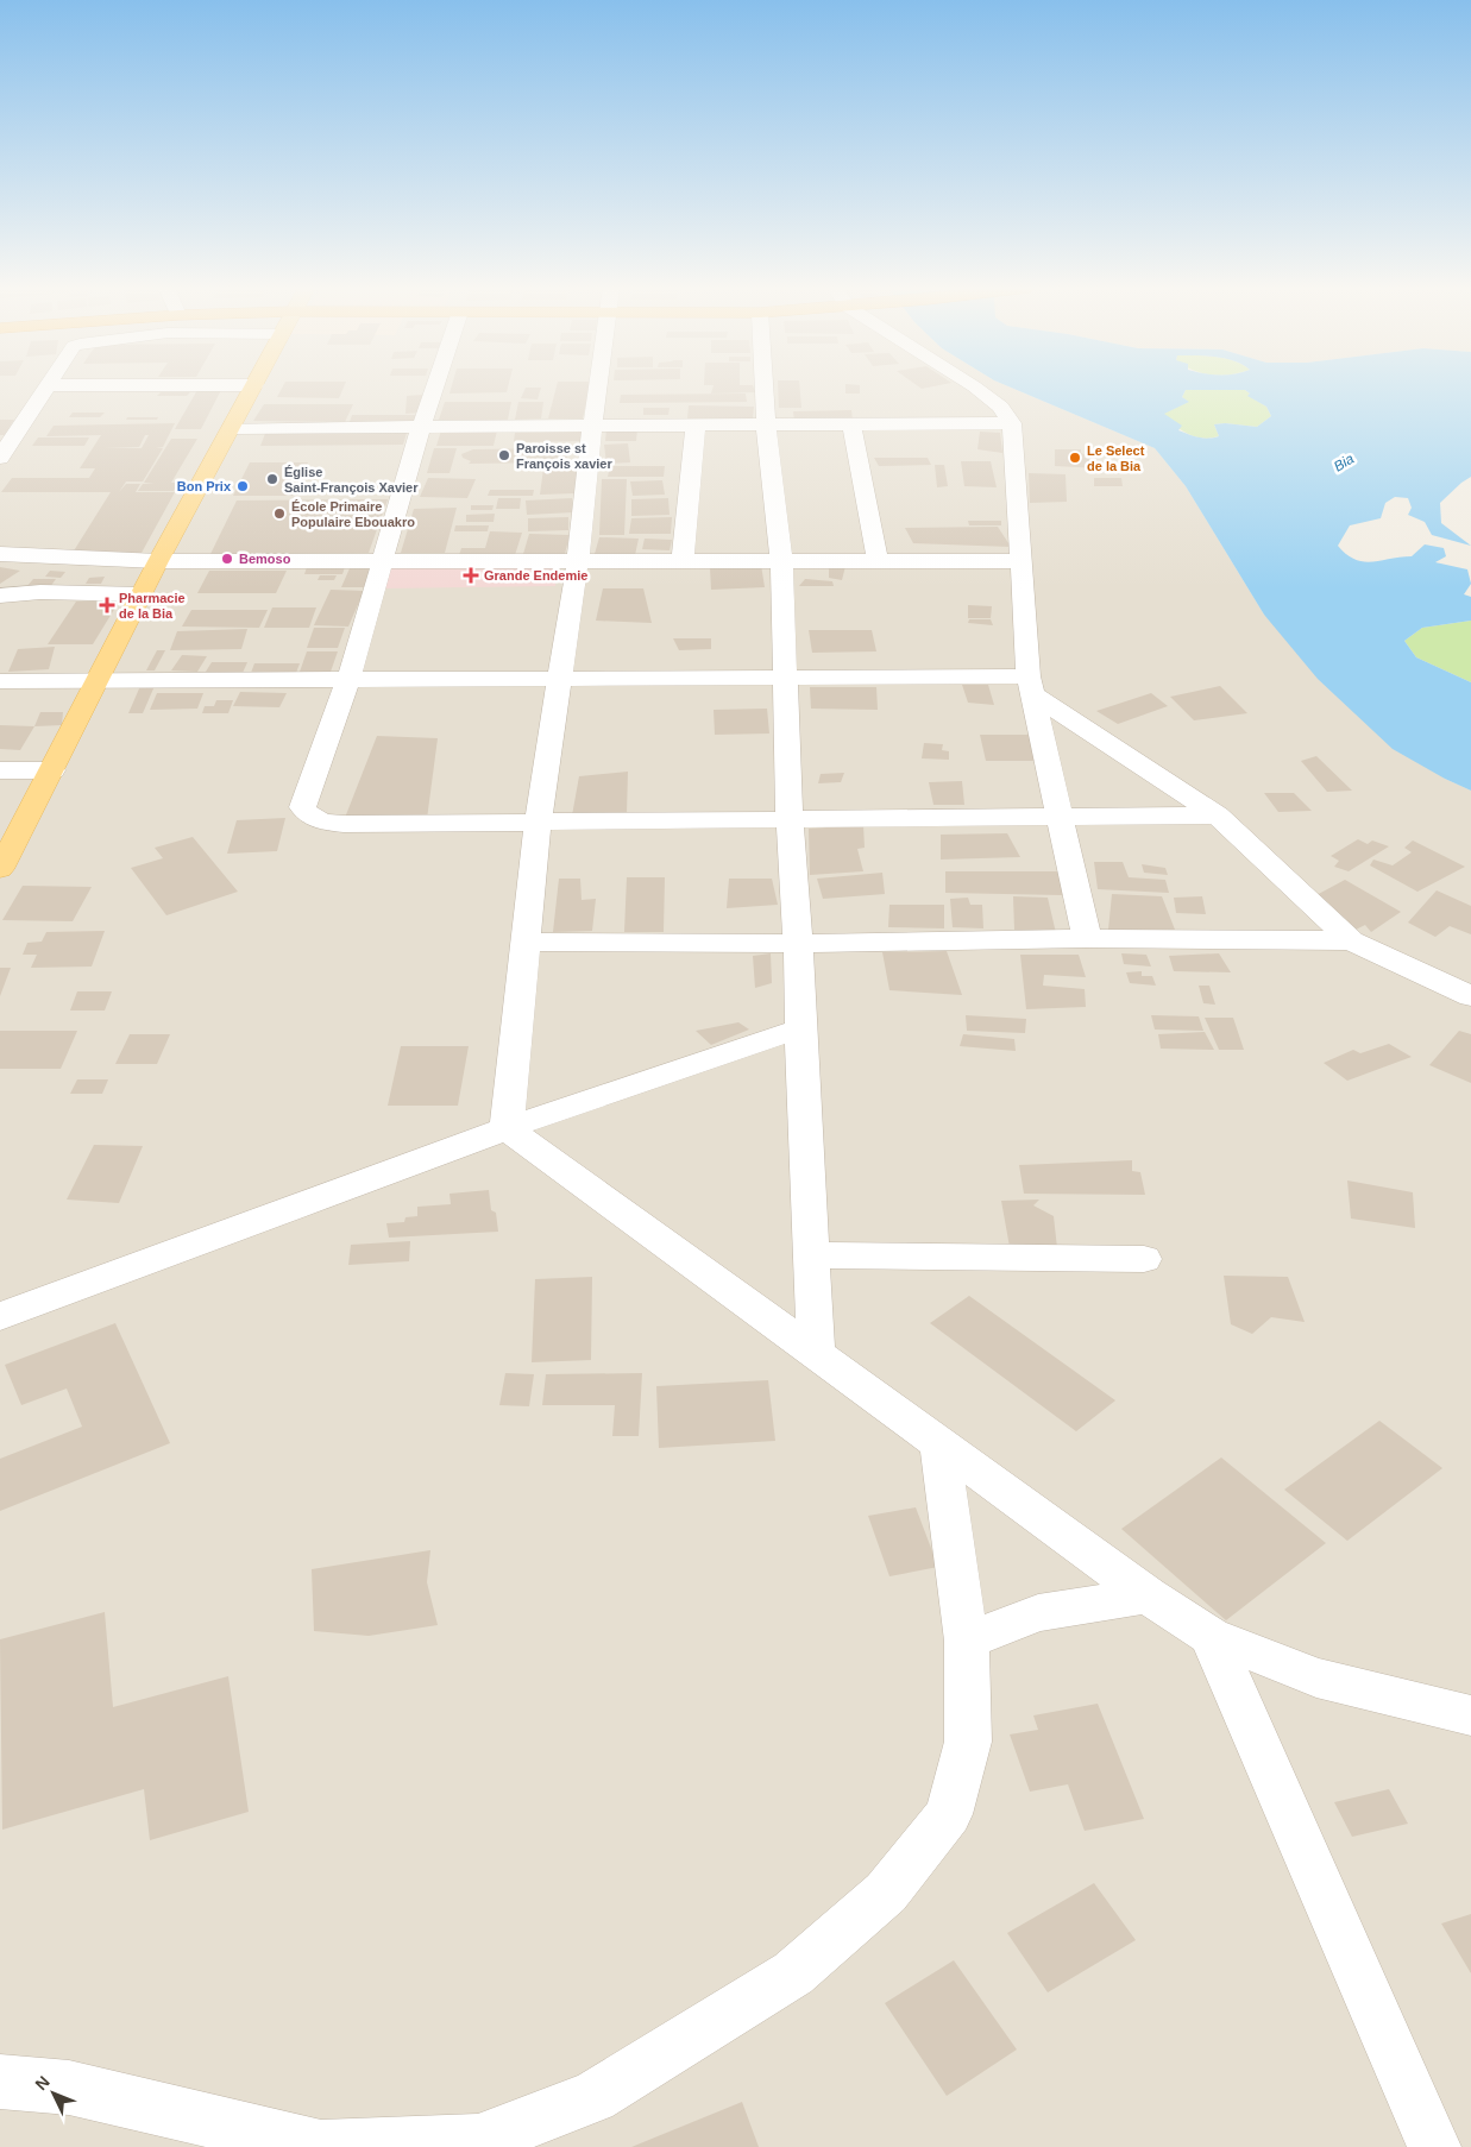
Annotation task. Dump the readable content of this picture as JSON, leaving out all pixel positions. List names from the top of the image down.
{
  "water": ["Bia"],
  "places": {
    "other": [
      "Paroisse st François xavier",
      "Le Select de la Bia",
      "Église Saint-François Xavier",
      "Bon Prix",
      "École Primaire Populaire Ebouakro",
      "Bemoso"
    ],
    "health": ["Grande Endemie", "Pharmacie de la Bia"]
  },
  "north": "top left"
}
